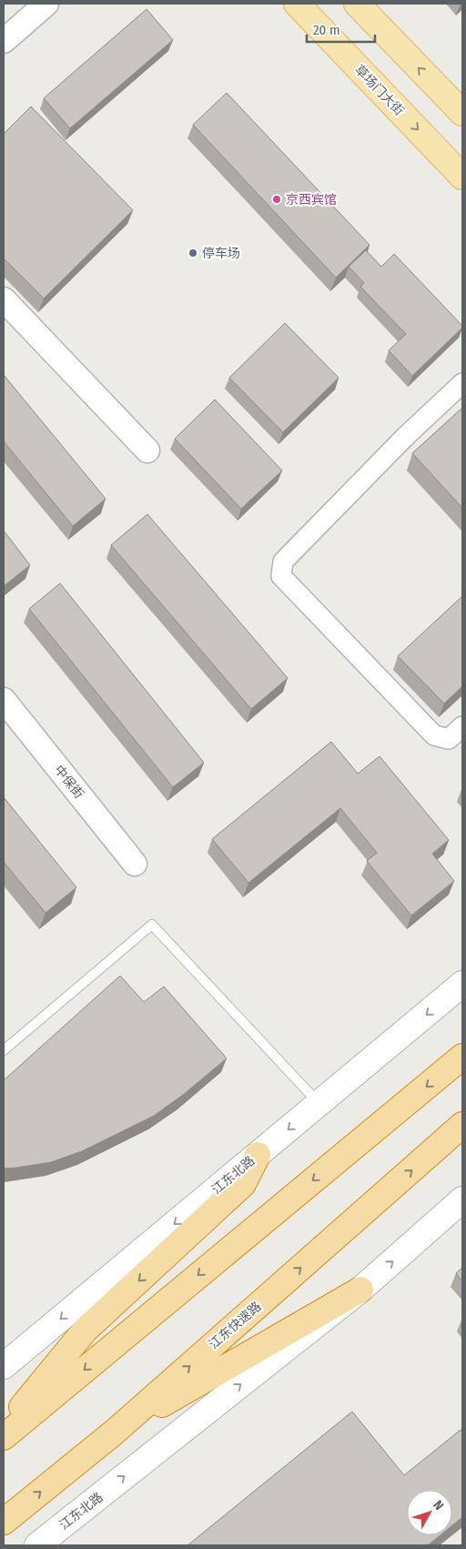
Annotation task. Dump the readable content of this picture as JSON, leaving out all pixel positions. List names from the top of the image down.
{
  "streets": {
    "highway": ["江东快速路"],
    "main road": ["草场门大街", "江东北路"],
    "street": ["中保街"]
  },
  "places": ["京西宾馆", "停车场"],
  "scale_bar": "20 m",
  "north": "top right"
}
